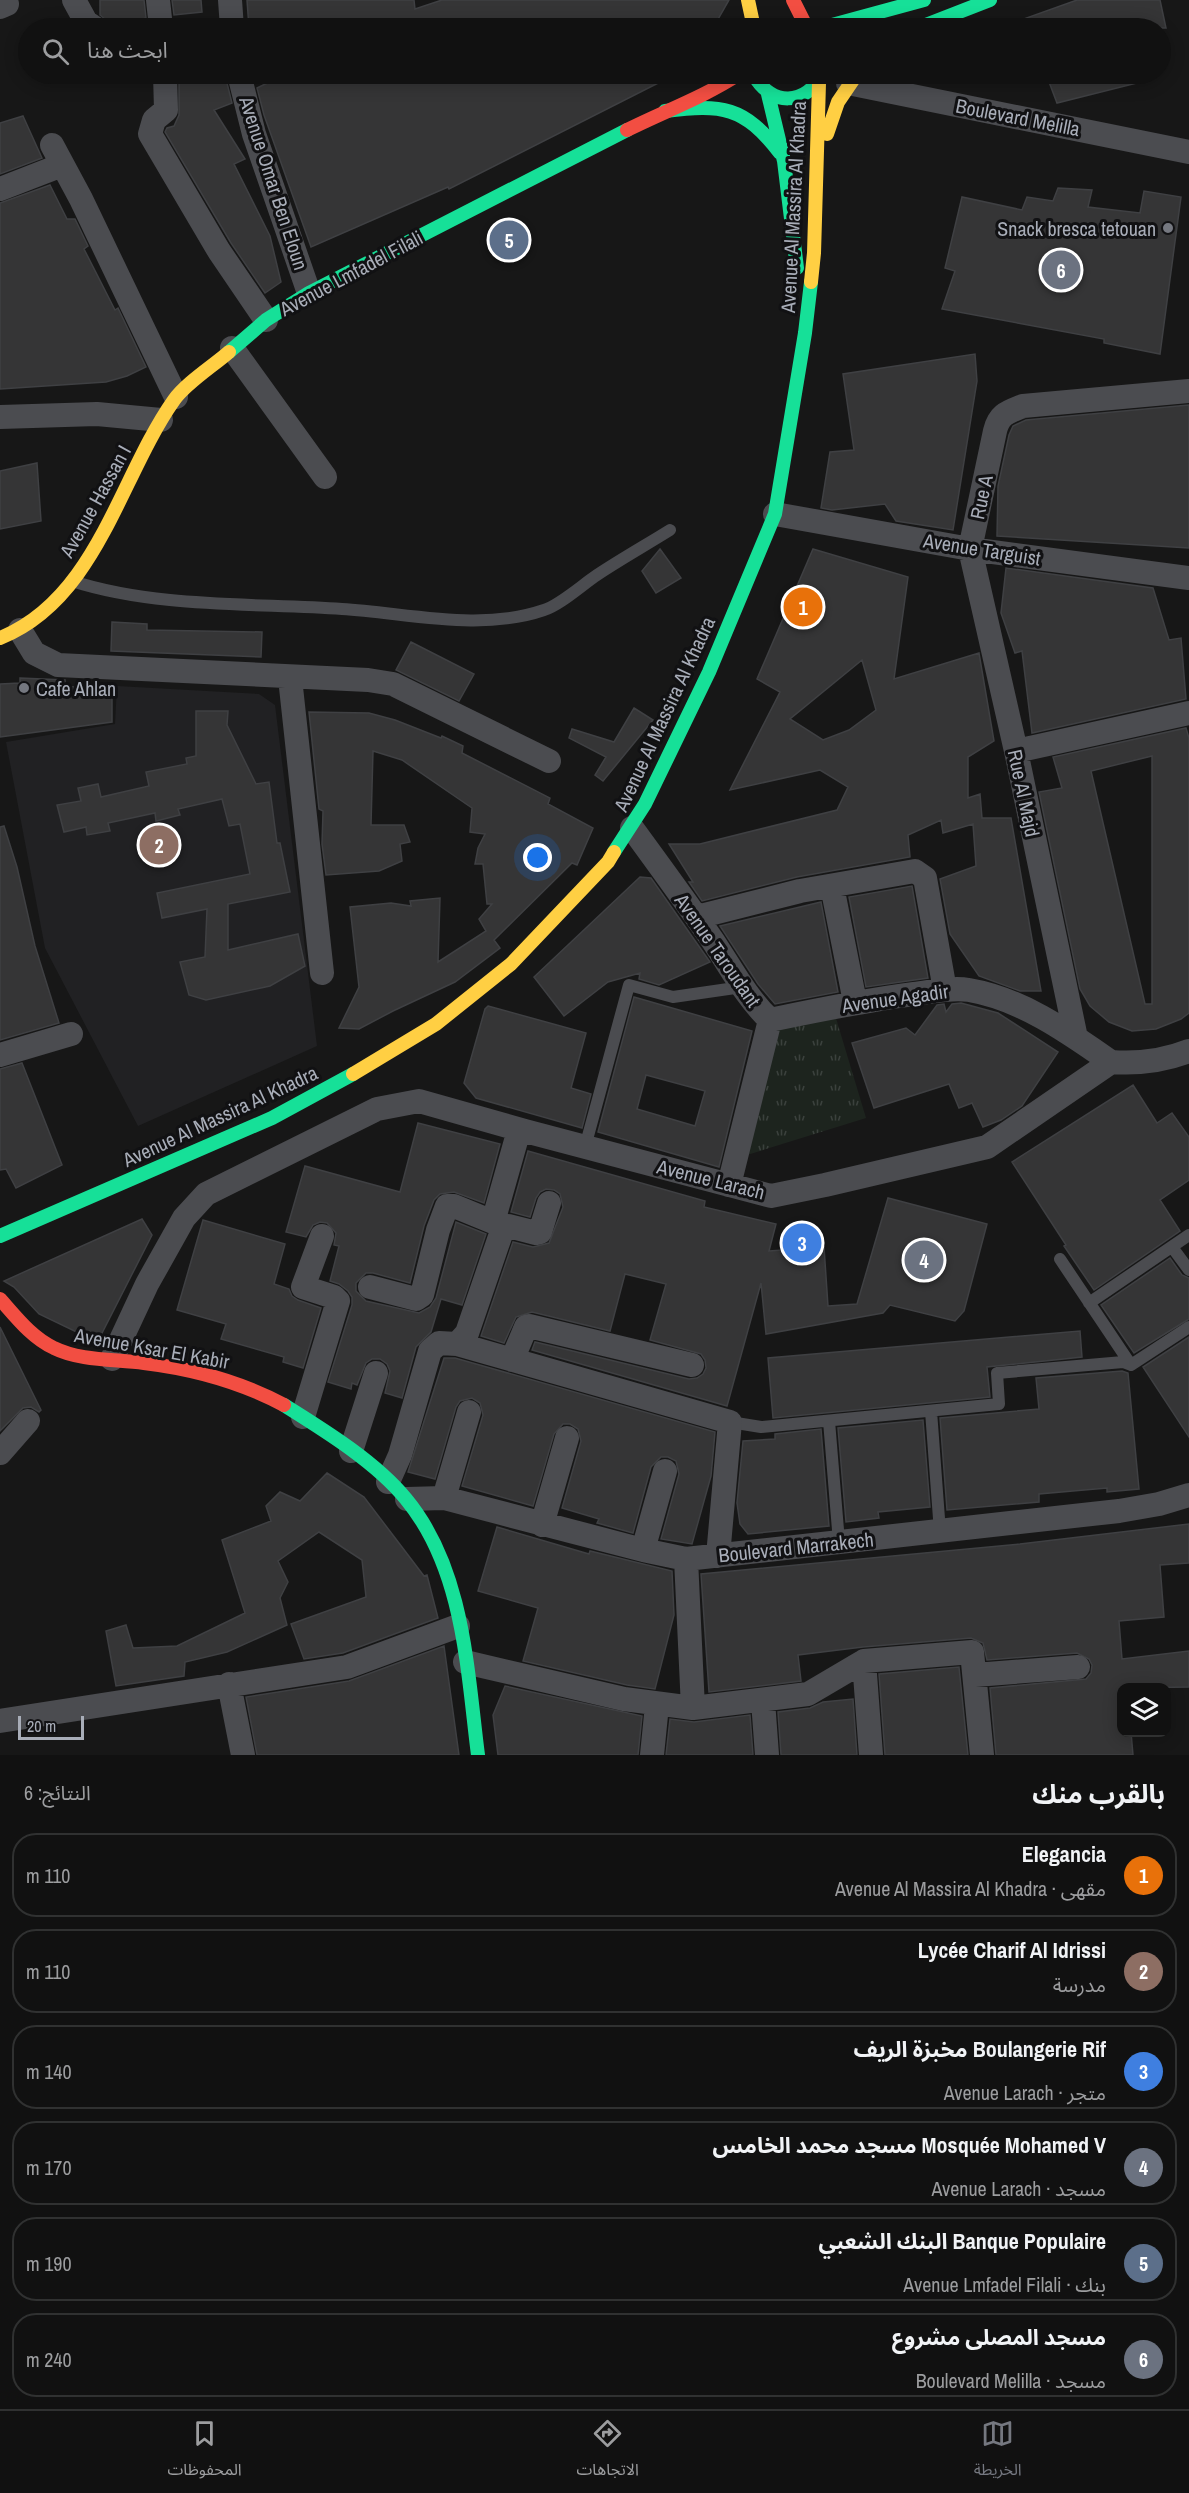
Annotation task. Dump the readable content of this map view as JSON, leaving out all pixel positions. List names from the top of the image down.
{
  "streets": {
    "main road": [
      "Avenue Al Massira Al Khadra",
      "Avenue Lmfadel Filali",
      "Avenue Hassan I",
      "Avenue Ksar El Kabir"
    ],
    "street": [
      "Boulevard Melilla",
      "Avenue Omar Ben Eloun",
      "Rue A",
      "Avenue Targuist",
      "Rue Al Majd",
      "Avenue Taroudant",
      "Avenue Agadir",
      "Avenue Larach",
      "Boulevard Marrakech"
    ]
  },
  "crossings": [
    ["Avenue Omar Ben Eloun", "Avenue Lmfadel Filali"],
    ["Avenue Al Massira Al Khadra", "Avenue Lmfadel Filali"],
    ["Avenue Al Massira Al Khadra", "Avenue Targuist"],
    ["Avenue Al Massira Al Khadra", "Avenue Taroudant"],
    ["Avenue Lmfadel Filali", "Avenue Hassan I"],
    ["Rue A", "Avenue Targuist"],
    ["Rue A", "Rue Al Majd"],
    ["Avenue Targuist", "Rue Al Majd"],
    ["Rue Al Majd", "Avenue Agadir"],
    ["Avenue Taroudant", "Avenue Agadir"],
    ["Avenue Taroudant", "Avenue Larach"],
    ["Avenue Agadir", "Avenue Larach"],
    ["Avenue Larach", "Avenue Ksar El Kabir"],
    ["Avenue Ksar El Kabir", "Boulevard Marrakech"]
  ],
  "places": ["Snack bresca tetouan", "Cafe Ahlan"],
  "scale_bar": "20 m",
  "page": {
    "search": "ابحث هنا",
    "pins": [
      "5",
      "6",
      "1",
      "2",
      "3",
      "4"
    ],
    "scale": "20 m",
    "heading": ["بالقرب منك", "النتائج: 6"],
    "list": [
      {
        "mark": "1",
        "name": "Elegancia",
        "note": "مقهى · Avenue Al Massira Al Khadra",
        "value": "110 m"
      },
      {
        "mark": "2",
        "name": "Lycée Charif Al Idrissi",
        "note": "مدرسة",
        "value": "110 m"
      },
      {
        "mark": "3",
        "name": "Boulangerie Rif مخبزة الريف",
        "note": "متجر · Avenue Larach",
        "value": "140 m"
      },
      {
        "mark": "4",
        "name": "Mosquée Mohamed V مسجد محمد الخامس",
        "note": "مسجد · Avenue Larach",
        "value": "170 m"
      },
      {
        "mark": "5",
        "name": "Banque Populaire البنك الشعبي",
        "note": "بنك · Avenue Lmfadel Filali",
        "value": "190 m"
      },
      {
        "mark": "6",
        "name": "مسجد المصلى مشروع",
        "note": "مسجد · Boulevard Melilla",
        "value": "240 m"
      }
    ],
    "nav": ["الخريطة", "الاتجاهات", "المحفوظات"]
  }
}
